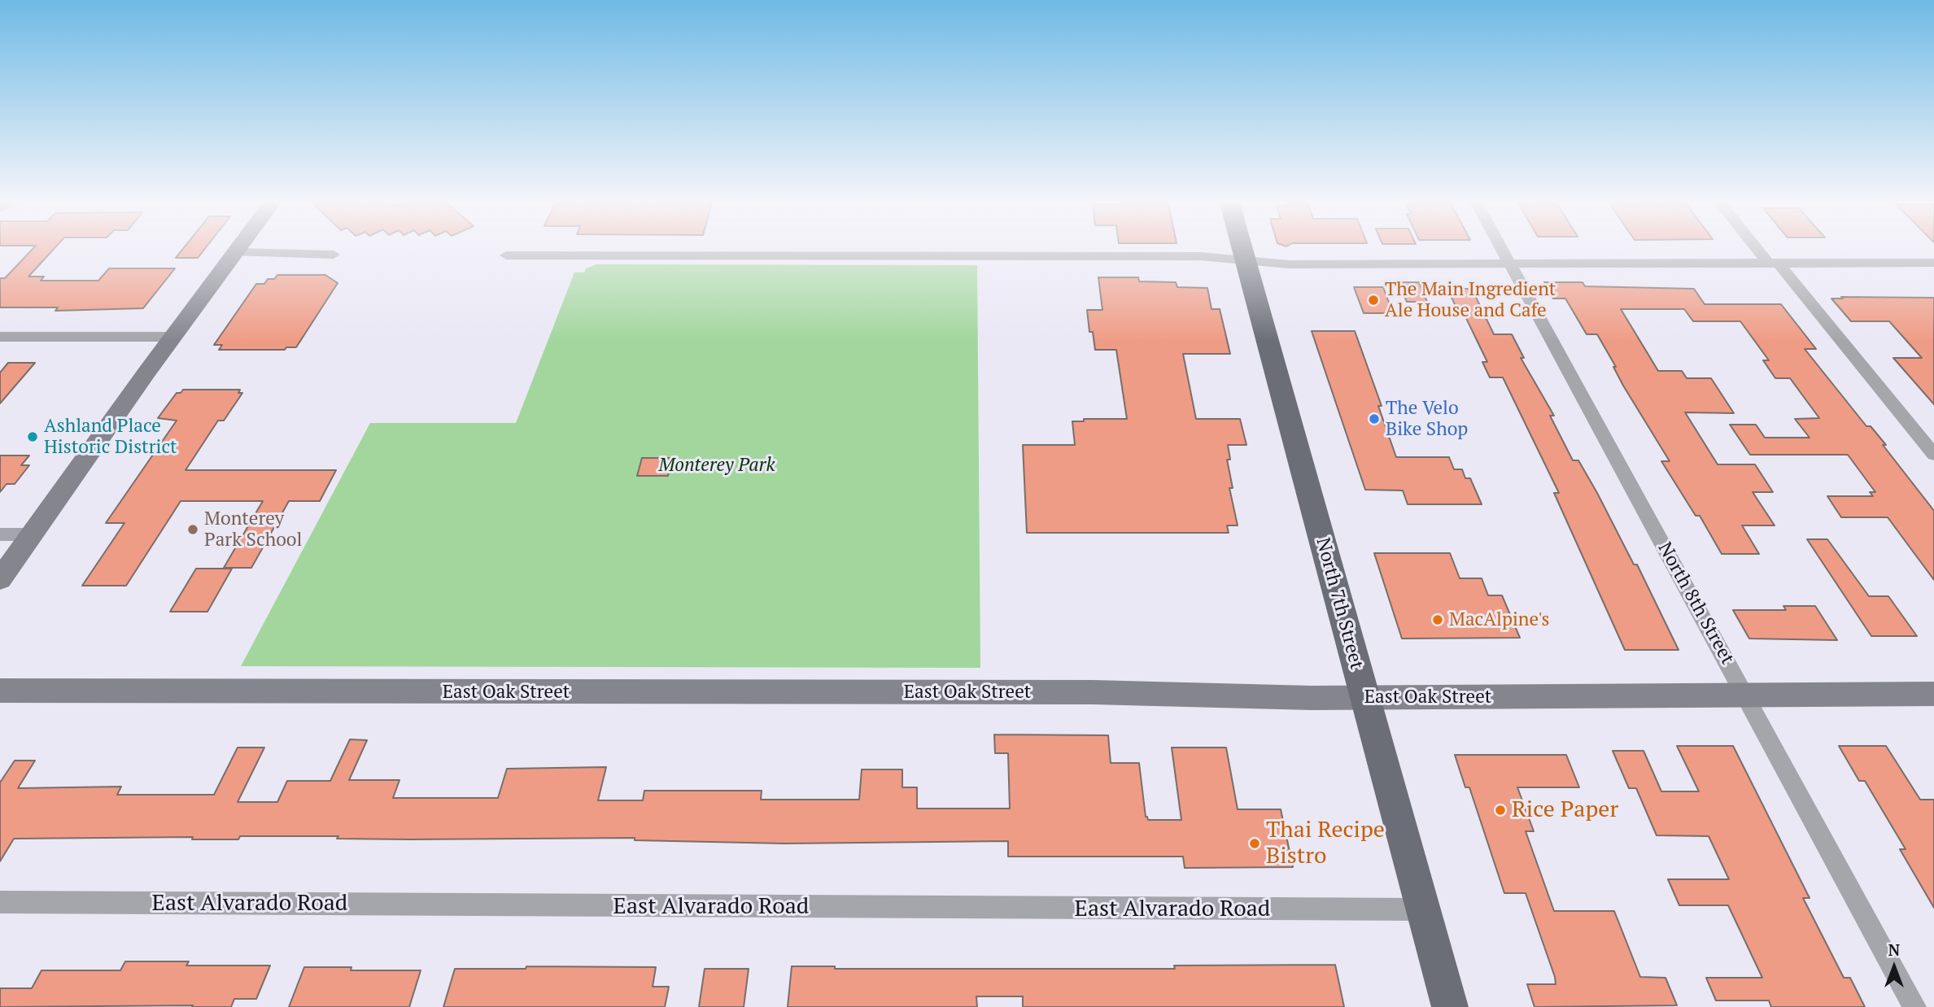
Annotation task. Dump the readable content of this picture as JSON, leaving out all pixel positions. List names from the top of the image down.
{
  "streets": {
    "main road": ["North 7th Street"],
    "street": ["North 8th Street", "East Oak Street", "East Alvarado Road"]
  },
  "crossings": [
    ["North 7th Street", "East Oak Street"],
    ["North 7th Street", "East Alvarado Road"],
    ["North 8th Street", "East Oak Street"]
  ],
  "parks": ["Monterey Park"],
  "places": [
    "The Main Ingredient Ale House and Cafe",
    "The Velo Bike Shop",
    "Ashland Place Historic District",
    "Monterey Park School",
    "MacAlpine's",
    "Rice Paper",
    "Thai Recipe Bistro"
  ],
  "north": "top"
}
